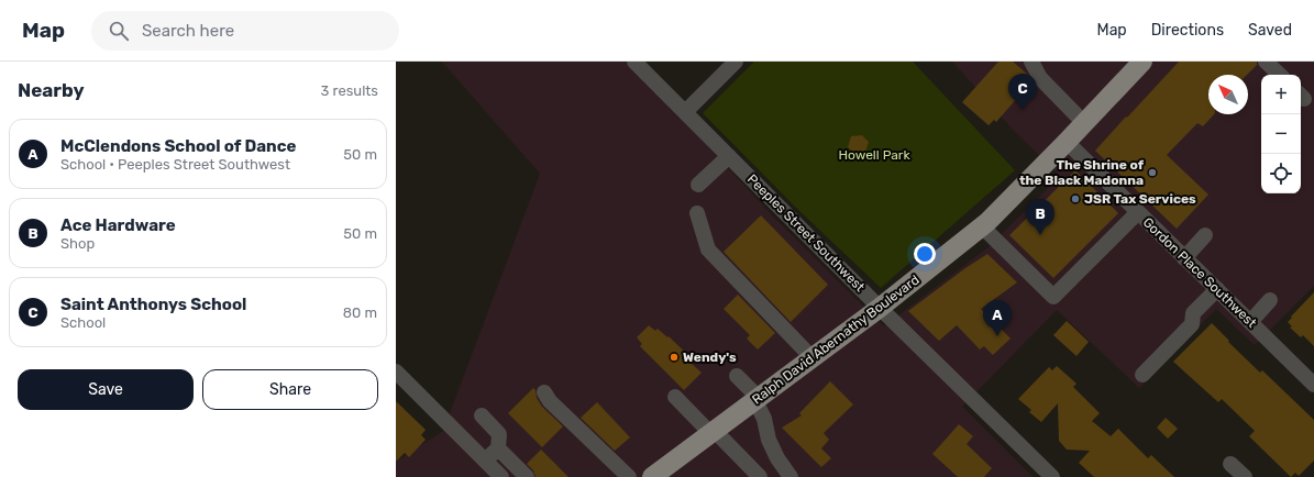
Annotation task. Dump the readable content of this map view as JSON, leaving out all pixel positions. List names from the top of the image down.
{
  "streets": {
    "main road": ["Ralph David Abernathy Boulevard"],
    "street": ["Peeples Street Southwest", "Gordon Place Southwest"]
  },
  "crossings": [
    ["Peeples Street Southwest", "Ralph David Abernathy Boulevard"],
    ["Gordon Place Southwest", "Ralph David Abernathy Boulevard"]
  ],
  "parks": ["Howell Park"],
  "places": ["The Shrine of the Black Madonna", "JSR Tax Services", "Wendy's"],
  "north": "top left",
  "page": {
    "header": "Map",
    "search": "Search here",
    "nav": ["Map", "Directions", "Saved"],
    "heading": ["Nearby", "3 results"],
    "pins": ["C", "B", "A"],
    "map_buttons": ["+", "−"],
    "list": [
      {
        "mark": "A",
        "name": "McClendons School of Dance",
        "note": "School · Peeples Street Southwest",
        "value": "50 m"
      },
      {
        "mark": "B",
        "name": "Ace Hardware",
        "note": "Shop",
        "value": "50 m"
      },
      {
        "mark": "C",
        "name": "Saint Anthonys School",
        "note": "School",
        "value": "80 m"
      }
    ],
    "buttons": ["Save", "Share"]
  }
}
